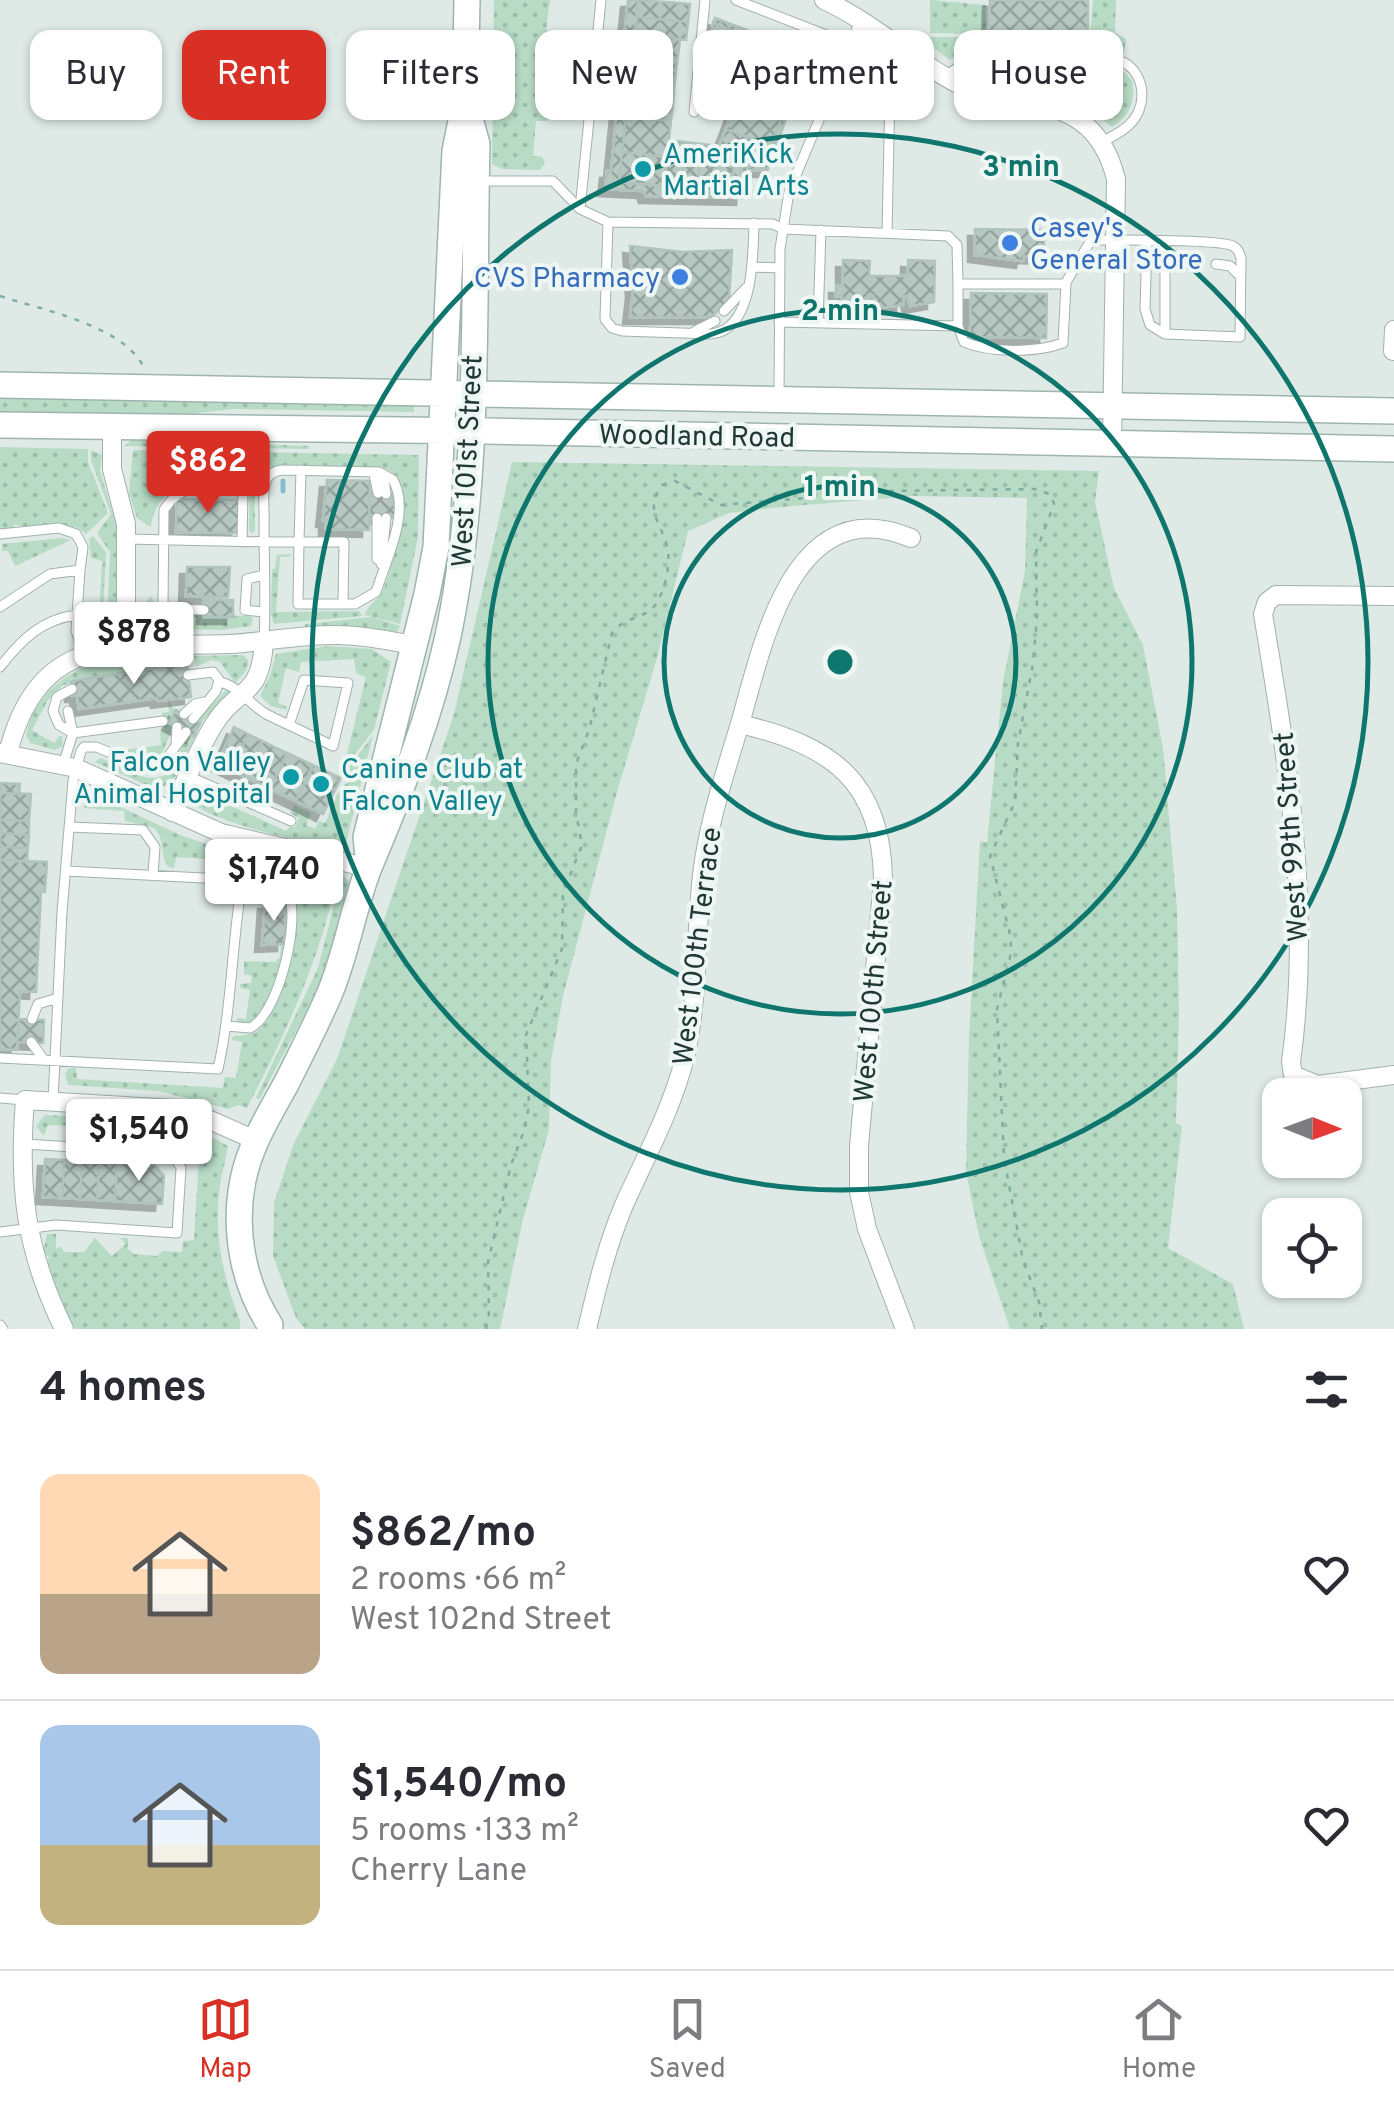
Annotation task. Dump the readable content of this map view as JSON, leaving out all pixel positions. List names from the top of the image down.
{
  "streets": {
    "main road": ["Woodland Road", "West 101st Street"],
    "street": ["West 99th Street", "West 100th Terrace", "West 100th Street"]
  },
  "crossings": [
    ["Woodland Road", "West 101st Street"],
    ["West 100th Terrace", "West 100th Street"]
  ],
  "places": [
    "AmeriKick Martial Arts",
    "Casey's General Store",
    "CVS Pharmacy",
    "Falcon Valley Animal Hospital",
    "Canine Club at Falcon Valley"
  ],
  "north": "right",
  "page": {
    "chip": [
      "Buy",
      "Rent",
      "Filters",
      "New",
      "Apartment",
      "House"
    ],
    "price": [
      "$862",
      "$878",
      "$1,740",
      "$1,540"
    ],
    "heading": "4 homes",
    "list": [
      {
        "name": "$862/mo",
        "note": "2 rooms · 66 m² · West 102nd Street"
      },
      {
        "name": "$1,540/mo",
        "note": "5 rooms · 133 m² · Cherry Lane"
      }
    ],
    "tabs": ["Map", "Saved", "Home"]
  },
  "rings": ["3 min", "2 min", "1 min"]
}
